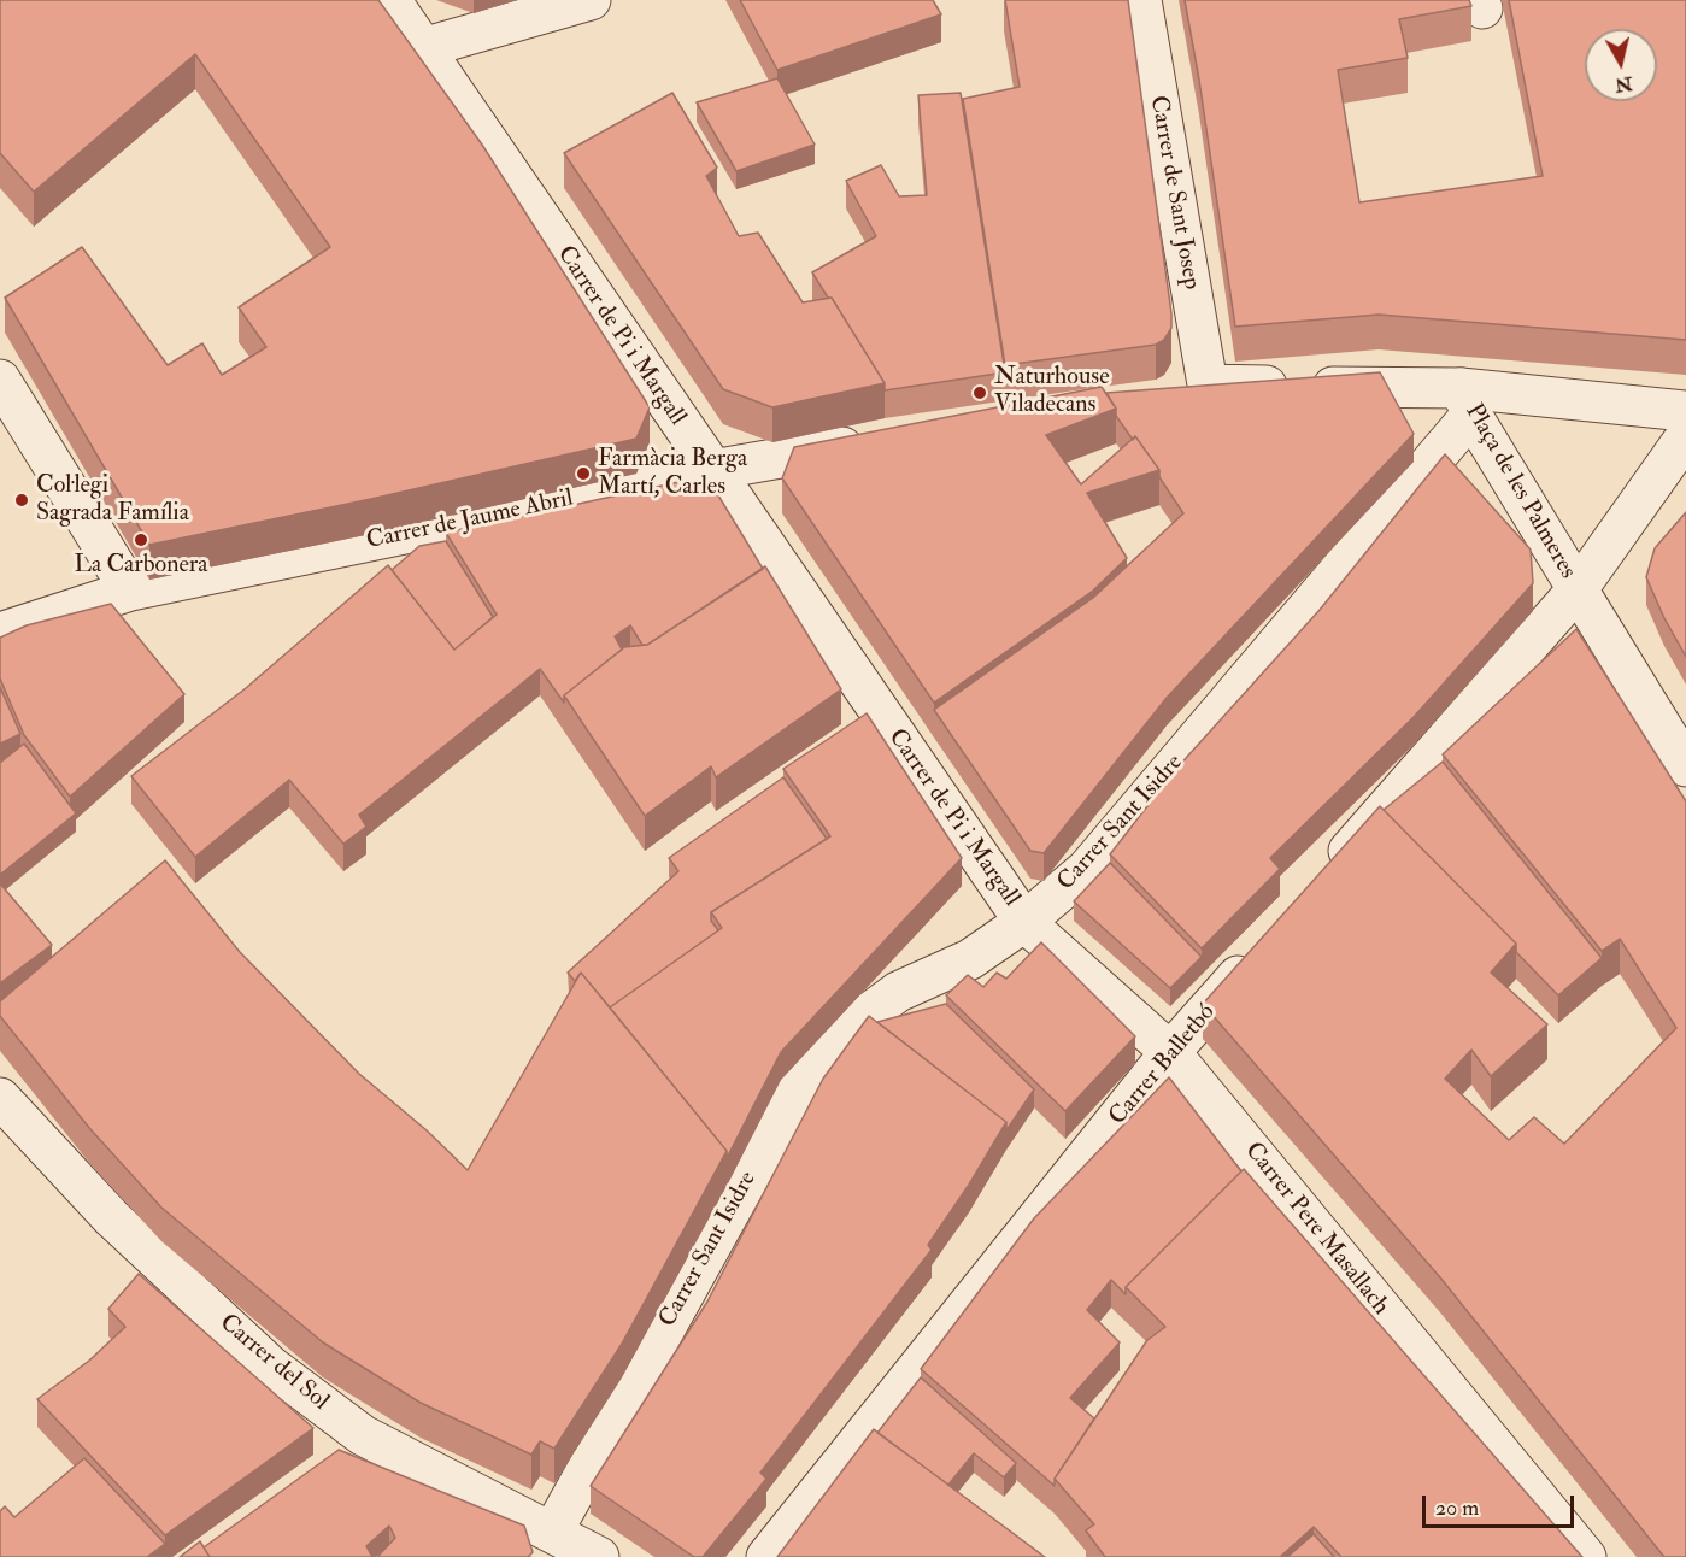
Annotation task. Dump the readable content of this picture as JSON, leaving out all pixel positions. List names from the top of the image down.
{
  "streets": {
    "street": [
      "Carrer de Sant Josep",
      "Carrer de Pi i Margall",
      "Plaça de les Palmeres",
      "Carrer de Jaume Abril",
      "Carrer Sant Isidre",
      "Carrer Balletbó",
      "Carrer Pere Masallach",
      "Carrer del Sol"
    ]
  },
  "crossings": [
    ["Carrer de Pi i Margall", "Carrer de Jaume Abril"],
    ["Carrer de Pi i Margall", "Carrer Sant Isidre"],
    ["Carrer de Pi i Margall", "Carrer Pere Masallach"],
    ["Plaça de les Palmeres", "Carrer Sant Isidre"],
    ["Carrer Sant Isidre", "Carrer Pere Masallach"],
    ["Carrer Sant Isidre", "Carrer del Sol"],
    ["Carrer Balletbó", "Carrer Pere Masallach"]
  ],
  "places": [
    "Naturhouse Viladecans",
    "Farmàcia Berga Martí, Carles",
    "Col·legi Sagrada Família",
    "La Carbonera"
  ],
  "scale_bar": "20 m",
  "north": "bottom"
}
